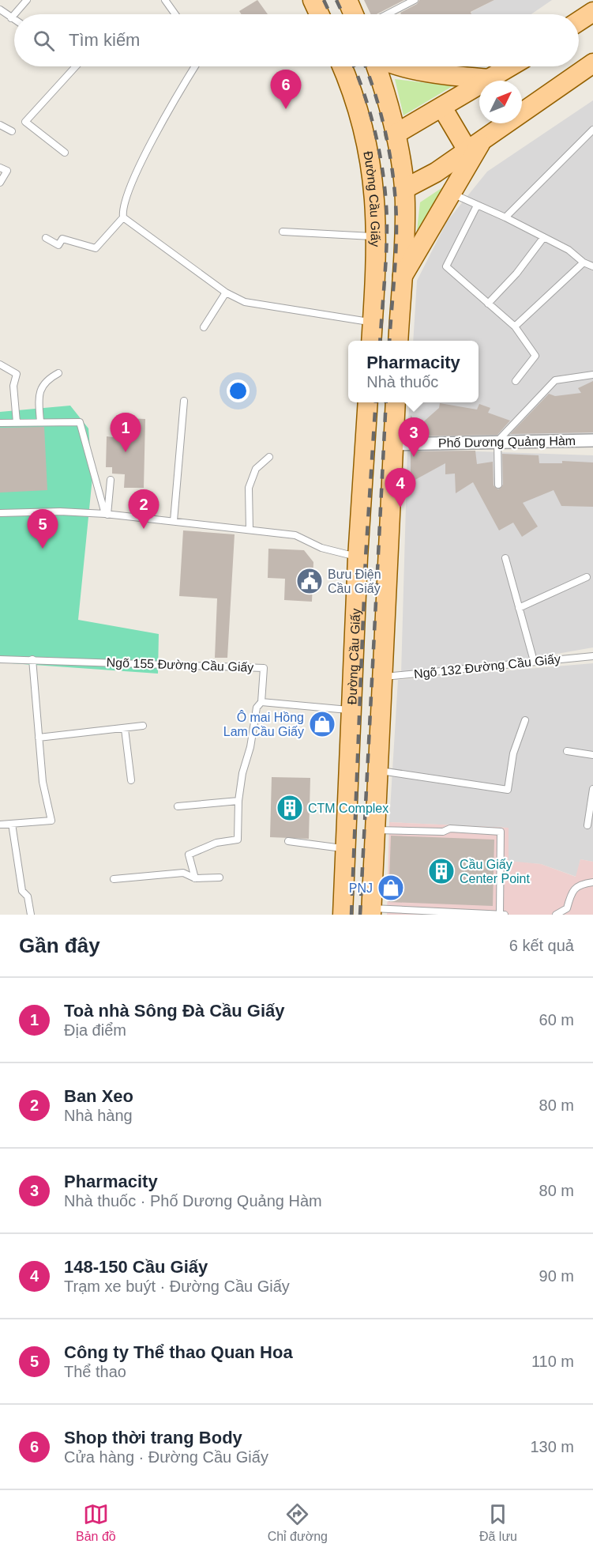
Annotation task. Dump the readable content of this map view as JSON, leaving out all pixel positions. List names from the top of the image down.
{
  "streets": {
    "main road": ["Đường Cầu Giấy"],
    "street": ["Phố Dương Quảng Hàm"],
    "lane": ["Ngõ 155 Đường Cầu Giấy", "Ngõ 132 Đường Cầu Giấy"]
  },
  "places": {
    "public building": ["Bưu Điện Cầu Giấy"],
    "shop": ["Ô mai Hồng Lam Cầu Giấy", "PNJ"],
    "building": ["CTM Complex", "Cầu Giấy Center Point"]
  },
  "north": "top right",
  "page": {
    "search": "Tìm kiếm",
    "pins": [
      "6",
      "1",
      "3",
      "4",
      "2",
      "5"
    ],
    "popup": ["Pharmacity", "Nhà thuốc"],
    "heading": ["Gần đây", "6 kết quả"],
    "list": [
      {
        "mark": "1",
        "name": "Toà nhà Sông Đà Cầu Giấy",
        "note": "Địa điểm",
        "value": "60 m"
      },
      {
        "mark": "2",
        "name": "Ban Xeo",
        "note": "Nhà hàng",
        "value": "80 m"
      },
      {
        "mark": "3",
        "name": "Pharmacity",
        "note": "Nhà thuốc · Phố Dương Quảng Hàm",
        "value": "80 m"
      },
      {
        "mark": "4",
        "name": "148-150 Cầu Giấy",
        "note": "Trạm xe buýt · Đường Cầu Giấy",
        "value": "90 m"
      },
      {
        "mark": "5",
        "name": "Công ty Thể thao Quan Hoa",
        "note": "Thể thao",
        "value": "110 m"
      },
      {
        "mark": "6",
        "name": "Shop thời trang Body",
        "note": "Cửa hàng · Đường Cầu Giấy",
        "value": "130 m"
      }
    ],
    "nav": ["Bản đồ", "Chỉ đường", "Đã lưu"]
  }
}
